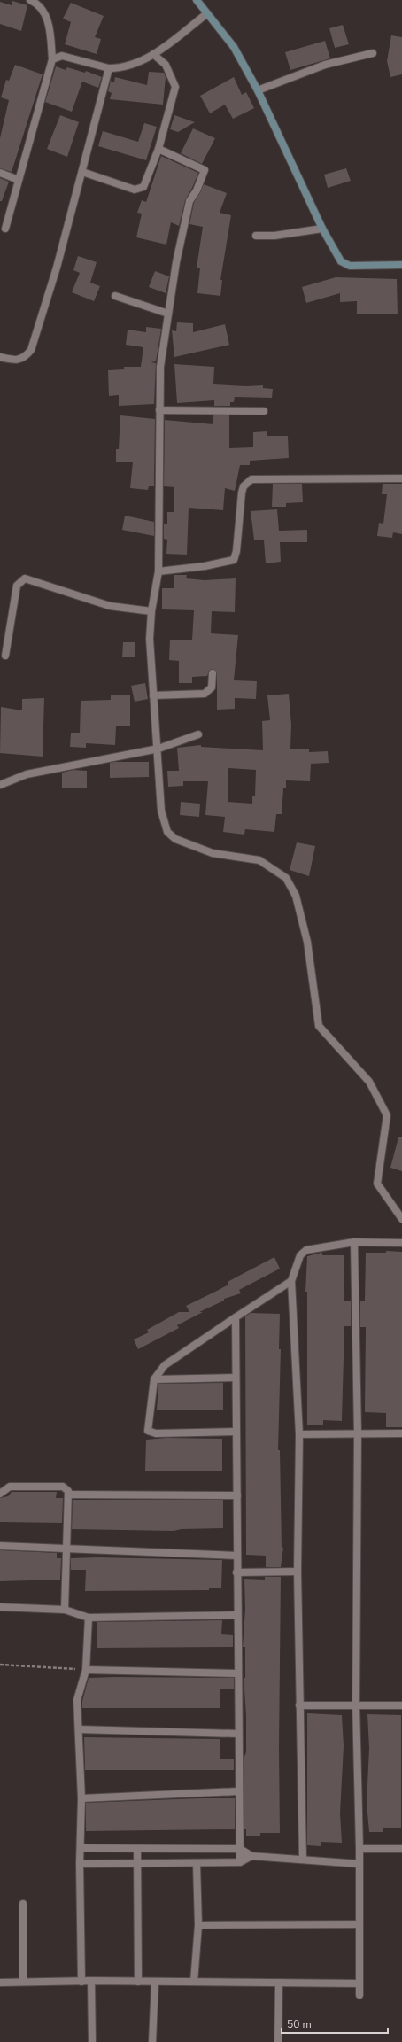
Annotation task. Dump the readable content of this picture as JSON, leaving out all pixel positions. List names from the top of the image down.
{
  "scale_bar": "50 m"
}
